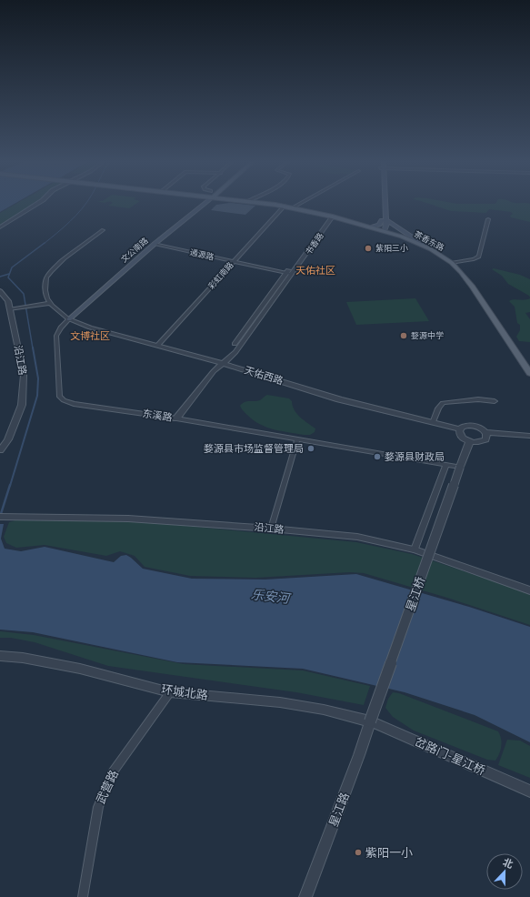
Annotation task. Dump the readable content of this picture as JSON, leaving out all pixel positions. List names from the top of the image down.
{
  "streets": {
    "main road": ["茶香东路", "文公南路"],
    "street": [
      "书香路",
      "通源路",
      "彩虹南路",
      "沿江路",
      "天佑西路",
      "东溪路",
      "星江桥",
      "环城北路",
      "岔路门-星江桥",
      "武营路",
      "星江路"
    ]
  },
  "crossings": [
    ["茶香东路", "书香路"],
    ["茶香东路", "彩虹南路"],
    ["书香路", "通源路"],
    ["书香路", "天佑西路"],
    ["书香路", "东溪路"],
    ["文公南路", "通源路"],
    ["文公南路", "天佑西路"],
    ["文公南路", "东溪路"],
    ["通源路", "彩虹南路"],
    ["彩虹南路", "天佑西路"],
    ["天佑西路", "东溪路"],
    ["东溪路", "星江桥"],
    ["星江桥", "环城北路"],
    ["星江桥", "岔路门-星江桥"],
    ["星江桥", "星江路"],
    ["环城北路", "岔路门-星江桥"],
    ["环城北路", "武营路"],
    ["环城北路", "星江路"],
    ["岔路门-星江桥", "星江路"]
  ],
  "districts": ["天佑社区", "文博社区"],
  "water": ["乐安河"],
  "places": [
    "紫阳三小",
    "婺源中学",
    "婺源县市场监督管理局",
    "婺源县财政局",
    "紫阳一小"
  ],
  "north": "top"
}
